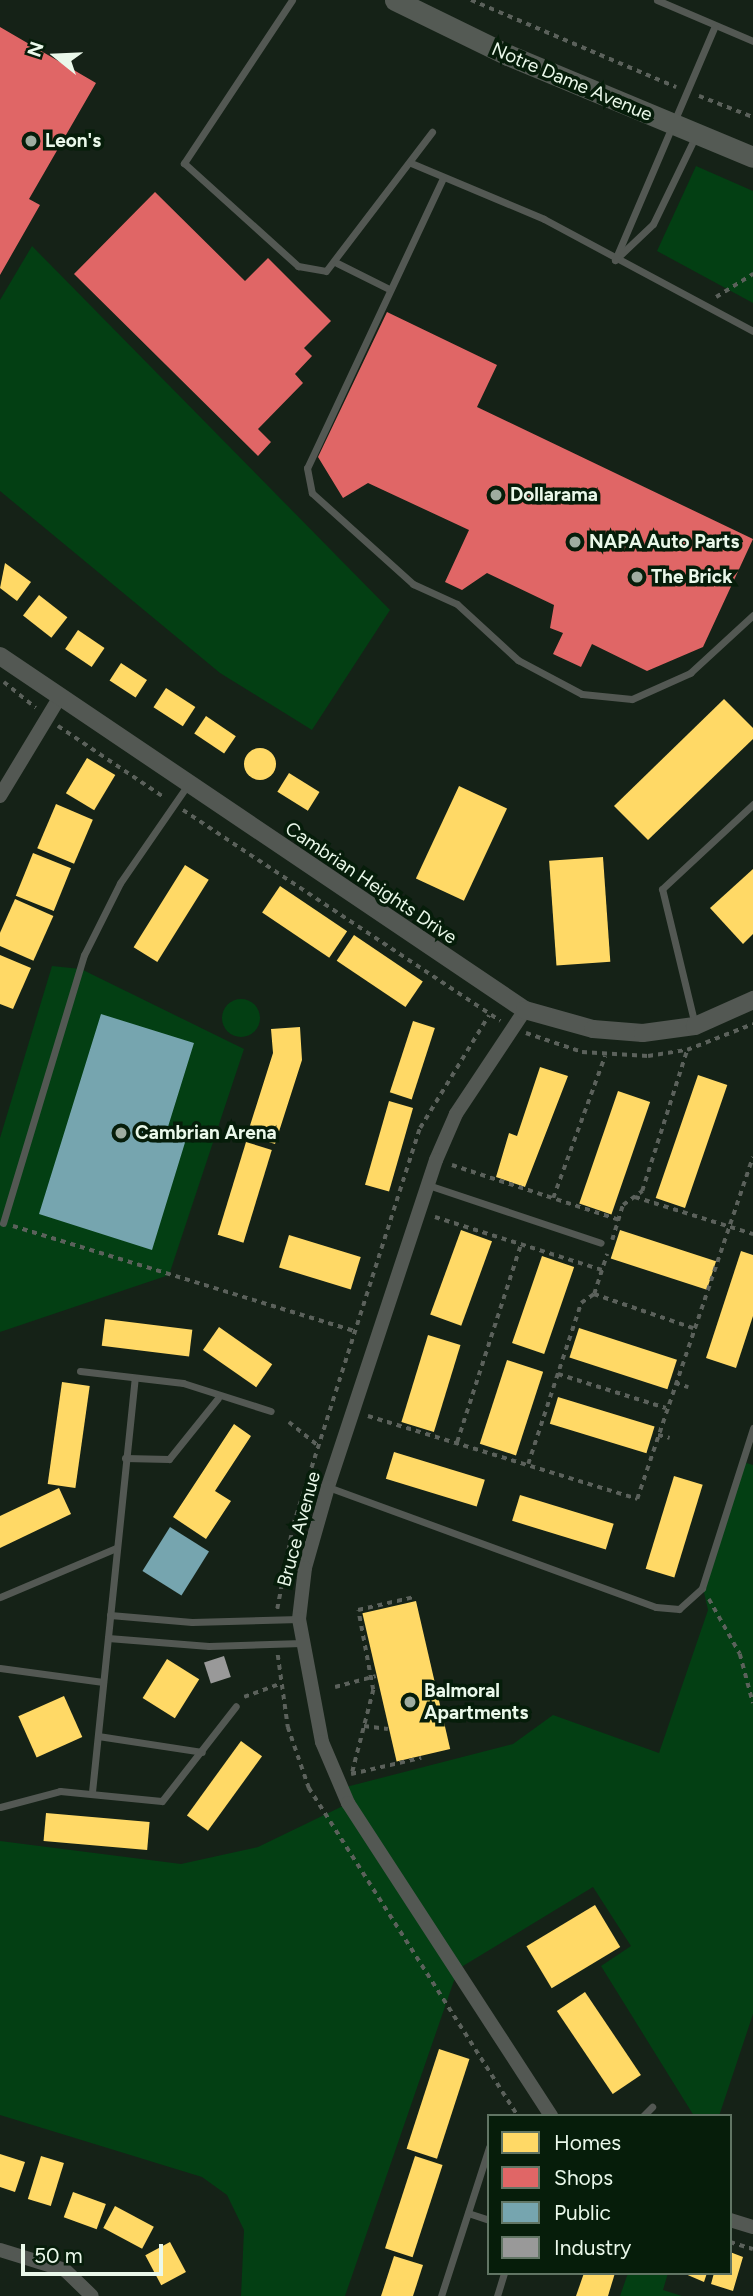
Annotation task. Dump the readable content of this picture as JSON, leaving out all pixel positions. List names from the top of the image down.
{
  "streets": {
    "main road": ["Notre Dame Avenue"],
    "street": ["Cambrian Heights Drive", "Bruce Avenue"]
  },
  "crossings": [
    ["Cambrian Heights Drive", "Bruce Avenue"]
  ],
  "places": [
    "Leon's",
    "Dollarama",
    "NAPA Auto Parts",
    "The Brick",
    "Cambrian Arena",
    "Balmoral Apartments"
  ],
  "legend": [
    "Homes",
    "Shops",
    "Public",
    "Industry"
  ],
  "scale_bar": "50 m",
  "north": "left"
}
